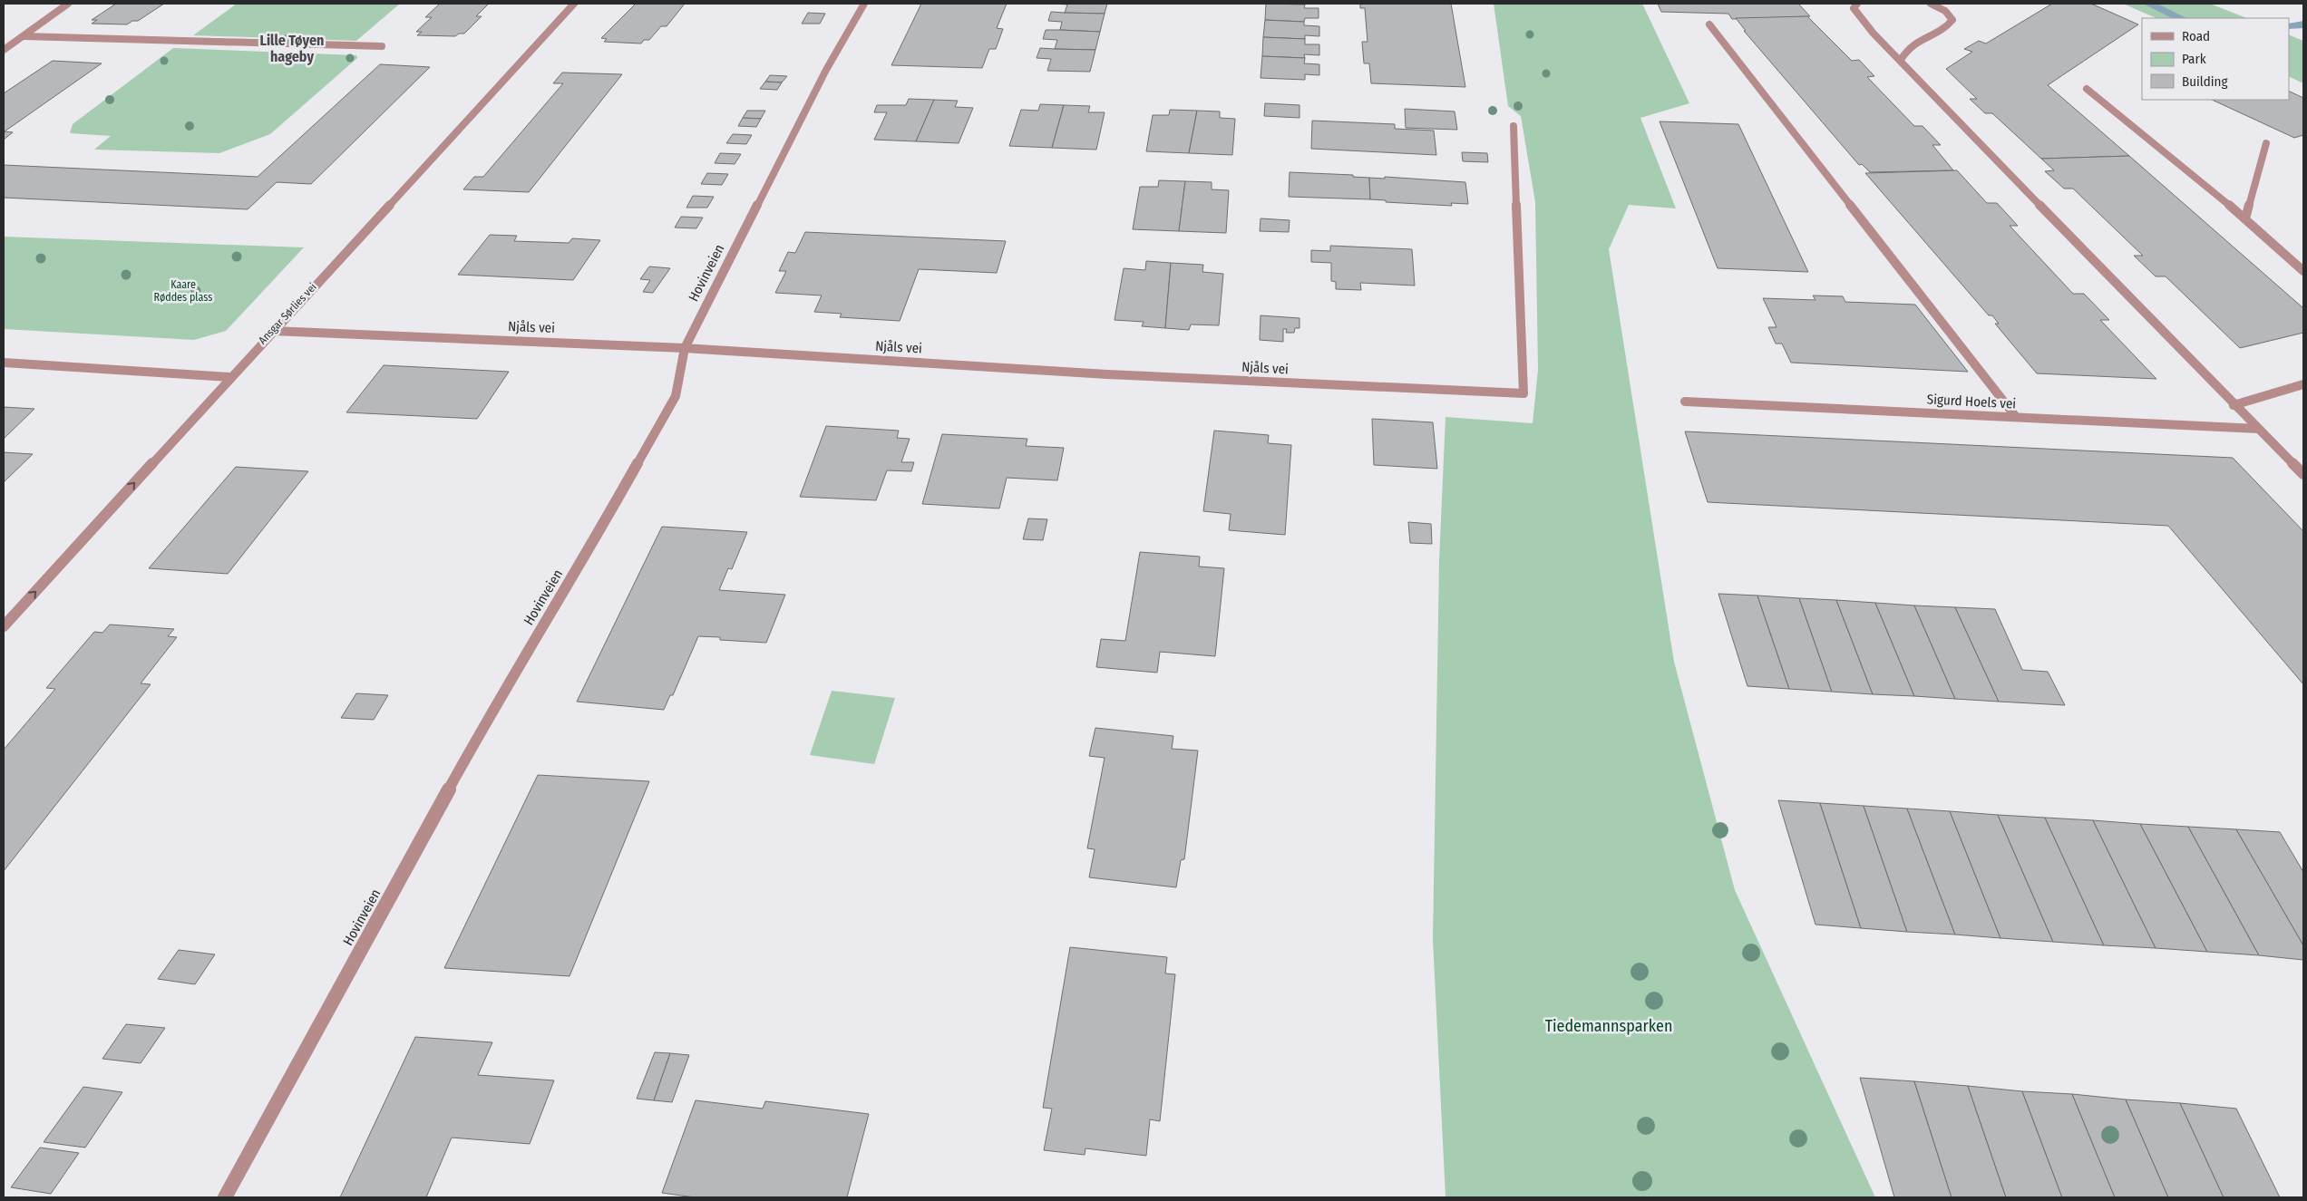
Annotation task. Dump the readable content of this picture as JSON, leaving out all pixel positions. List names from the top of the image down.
{
  "streets": {
    "street": [
      "Hovinveien",
      "Ansgar Sørlies vei",
      "Njåls vei",
      "Sigurd Hoels vei"
    ]
  },
  "crossings": [
    ["Hovinveien", "Njåls vei"],
    ["Ansgar Sørlies vei", "Njåls vei"]
  ],
  "one_way": ["Ansgar Sørlies vei"],
  "districts": ["Lille Tøyen hageby"],
  "parks": ["Kaare Røddes plass", "Tiedemannsparken"],
  "legend": ["Road", "Park", "Building"]
}
